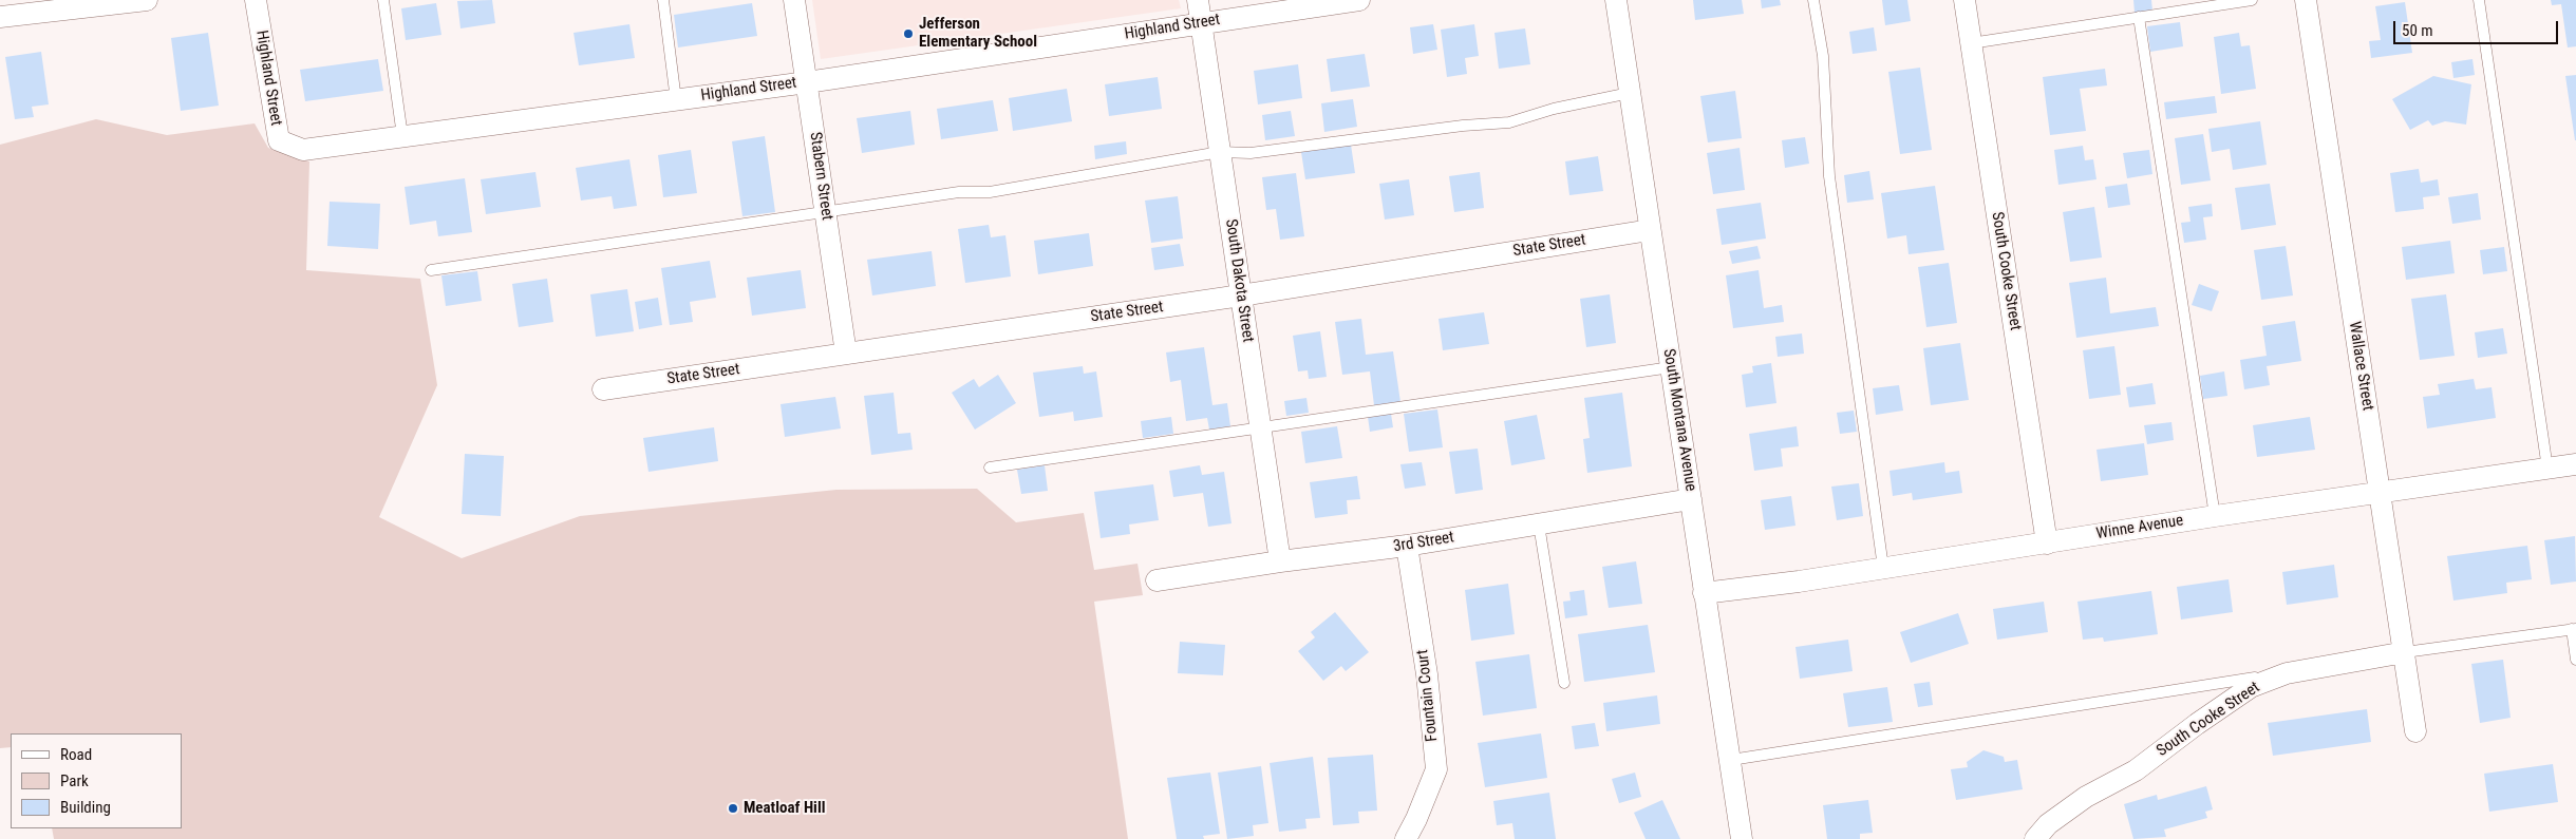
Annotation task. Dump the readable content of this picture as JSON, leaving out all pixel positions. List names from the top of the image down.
{
  "streets": {
    "street": [
      "Highland Street",
      "Stabern Street",
      "State Street",
      "South Cooke Street",
      "South Dakota Street",
      "Wallace Street",
      "South Montana Avenue",
      "Winne Avenue",
      "3rd Street",
      "Fountain Court"
    ]
  },
  "crossings": [
    ["Highland Street", "Stabern Street"],
    ["Highland Street", "South Dakota Street"],
    ["Stabern Street", "State Street"],
    ["State Street", "South Dakota Street"],
    ["State Street", "South Montana Avenue"],
    ["South Cooke Street", "Wallace Street"],
    ["South Cooke Street", "Winne Avenue"],
    ["South Dakota Street", "3rd Street"],
    ["Wallace Street", "Winne Avenue"],
    ["South Montana Avenue", "Winne Avenue"],
    ["South Montana Avenue", "3rd Street"],
    ["3rd Street", "Fountain Court"]
  ],
  "places": ["Jefferson Elementary School", "Meatloaf Hill"],
  "legend": ["Road", "Park", "Building"],
  "scale_bar": "50 m"
}
